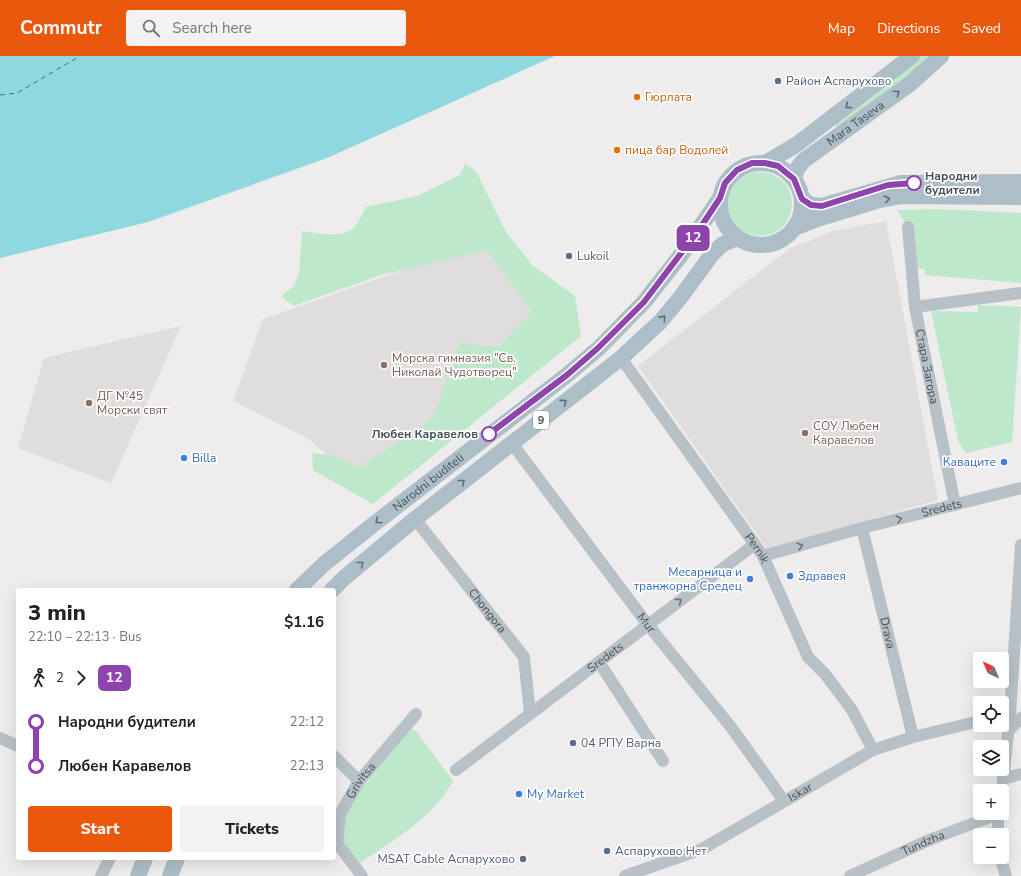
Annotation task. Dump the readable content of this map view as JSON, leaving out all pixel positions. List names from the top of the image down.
{
  "streets": {
    "main road": ["Mara Taseva", "9", "Narodni buditeli"],
    "street": [
      "Стара Загора",
      "Sredets",
      "Pernik",
      "Chongora",
      "Mur",
      "Drava",
      "Grivitsa",
      "Iskar",
      "Tundzha"
    ]
  },
  "crossings": [
    ["Mara Taseva", "9"],
    ["Mara Taseva", "Narodni buditeli"],
    ["Стара Загора", "Sredets"],
    ["9", "Narodni buditeli"],
    ["Narodni buditeli", "Pernik"],
    ["Narodni buditeli", "Chongora"],
    ["Narodni buditeli", "Mur"],
    ["Sredets", "Pernik"],
    ["Sredets", "Chongora"],
    ["Sredets", "Mur"],
    ["Sredets", "Drava"],
    ["Pernik", "Iskar"],
    ["Mur", "Iskar"],
    ["Drava", "Iskar"]
  ],
  "one_way": ["Sredets"],
  "places": [
    "Район Аспарухово",
    "Гюрлата",
    "пица бар Водолей",
    "Народни будители",
    "Lukoil",
    "Морска гимназия \"Св. Николай Чудотворец\"",
    "ДГ №45 Морски свят",
    "СОУ Любен Каравелов",
    "Любен Каравелов",
    "Billa",
    "Каваците",
    "Здравея",
    "Месарница и транжорна Средец",
    "04 РПУ Варна",
    "My Market",
    "Аспарухово Нет",
    "MSAT Cable Аспарухово"
  ],
  "lines": ["bus line 12"],
  "north": "top left",
  "page": {
    "header": "Commutr",
    "search": "Search here",
    "nav": ["Map", "Directions", "Saved"],
    "on_map": "12",
    "heading": ["3 min", "22:10 – 22:13 · Bus", "$1.16"],
    "map_buttons": ["+", "−"],
    "legs": ["2", "12"],
    "list": [
      {
        "name": "Народни будители",
        "value": "22:12"
      },
      {
        "name": "Любен Каравелов",
        "value": "22:13"
      }
    ],
    "buttons": ["Start", "Tickets"]
  }
}
